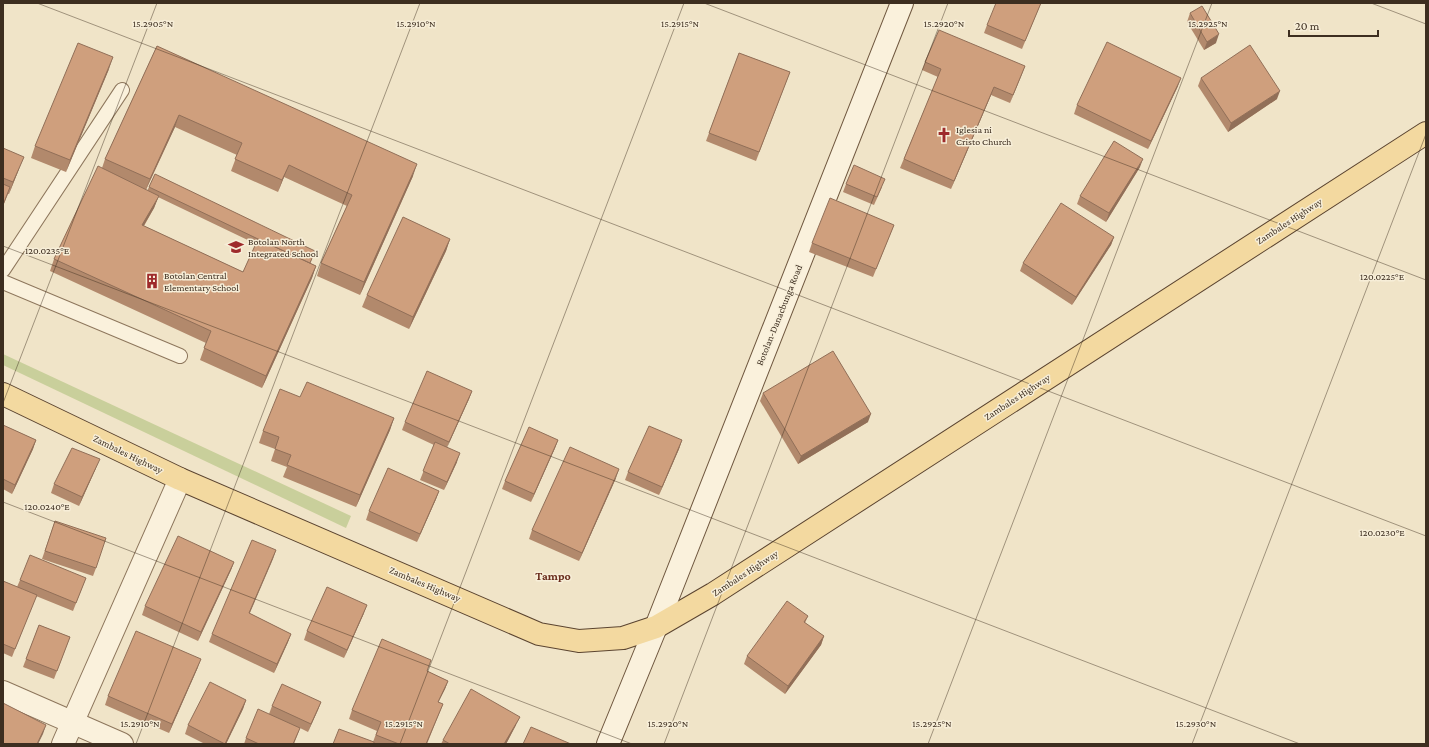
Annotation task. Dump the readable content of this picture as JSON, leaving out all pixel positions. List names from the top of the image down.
{
  "streets": {
    "main road": ["Zambales Highway"],
    "street": ["Botolan-Danacbunga Road"]
  },
  "crossings": [
    ["Zambales Highway", "Botolan-Danacbunga Road"]
  ],
  "districts": ["Tampo"],
  "places": {
    "church": ["Iglesia ni Cristo Church"],
    "school or university": ["Botolan North Integrated School"],
    "building": ["Botolan Central Elementary School"]
  },
  "scale_bar": "20 m",
  "coordinates": [
    "15.2905°N",
    "15.2910°N",
    "15.2915°N",
    "15.2920°N",
    "15.2925°N",
    "120.0235°E",
    "120.0225°E",
    "120.0240°E",
    "120.0230°E",
    "15.2930°N"
  ]
}
